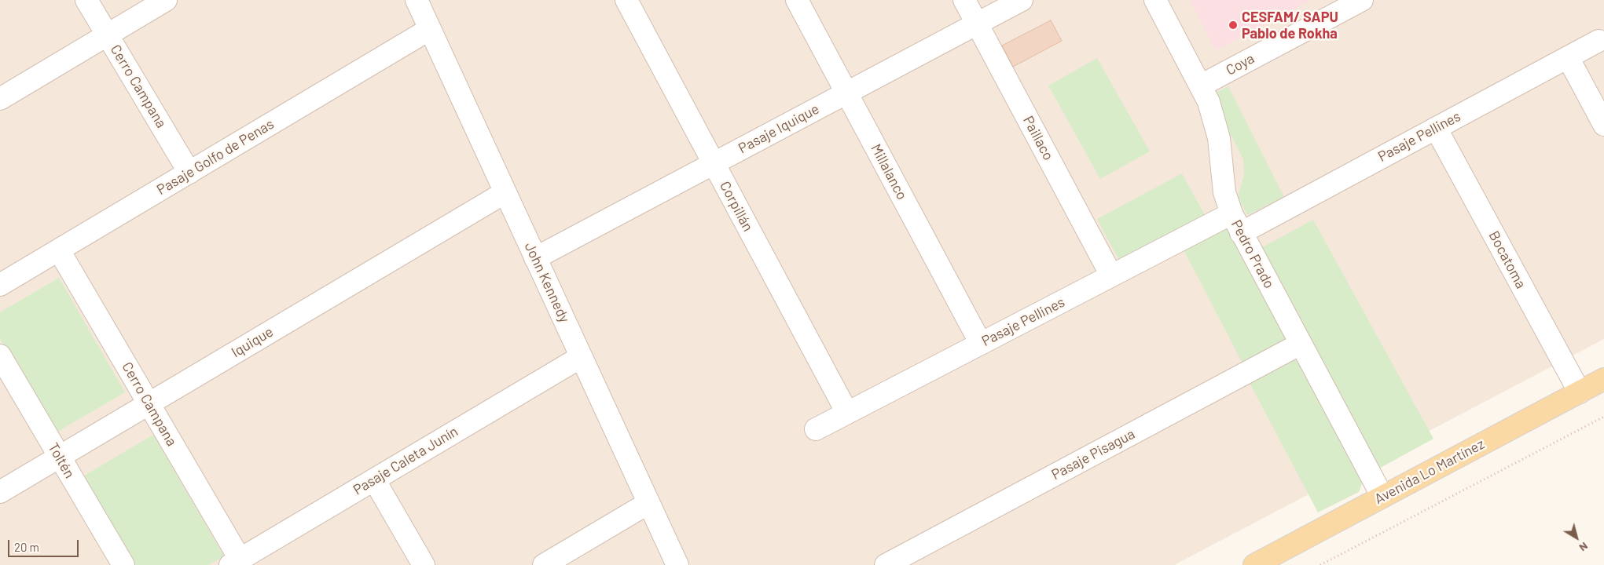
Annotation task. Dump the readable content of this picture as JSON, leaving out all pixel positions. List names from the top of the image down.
{
  "streets": {
    "main road": ["Avenida Lo Martínez"],
    "street": [
      "Coya",
      "Cerro Campana",
      "Pasaje Iquique",
      "Pasaje Pellines",
      "Paillaco",
      "Pasaje Golfo de Penas",
      "Millalanco",
      "Corpillán",
      "Pedro Prado",
      "Bocatoma",
      "John Kennedy",
      "Iquique",
      "Pasaje Pisagua",
      "Toltén",
      "Pasaje Caleta Junín"
    ]
  },
  "crossings": [
    ["Coya", "Pedro Prado"],
    ["Cerro Campana", "Pasaje Golfo de Penas"],
    ["Cerro Campana", "Iquique"],
    ["Cerro Campana", "Pasaje Caleta Junín"],
    ["Pasaje Iquique", "Paillaco"],
    ["Pasaje Iquique", "Millalanco"],
    ["Pasaje Iquique", "Corpillán"],
    ["Pasaje Iquique", "John Kennedy"],
    ["Pasaje Pellines", "Paillaco"],
    ["Pasaje Pellines", "Millalanco"],
    ["Pasaje Pellines", "Corpillán"],
    ["Pasaje Pellines", "Pedro Prado"],
    ["Pasaje Pellines", "Bocatoma"],
    ["Pasaje Golfo de Penas", "John Kennedy"],
    ["Pedro Prado", "Pasaje Pisagua"],
    ["Pedro Prado", "Avenida Lo Martínez"],
    ["Bocatoma", "Avenida Lo Martínez"],
    ["John Kennedy", "Iquique"],
    ["John Kennedy", "Pasaje Caleta Junín"],
    ["Iquique", "Toltén"]
  ],
  "places": ["CESFAM/ SAPU Pablo de Rokha"],
  "scale_bar": "20 m",
  "north": "bottom right"
}
